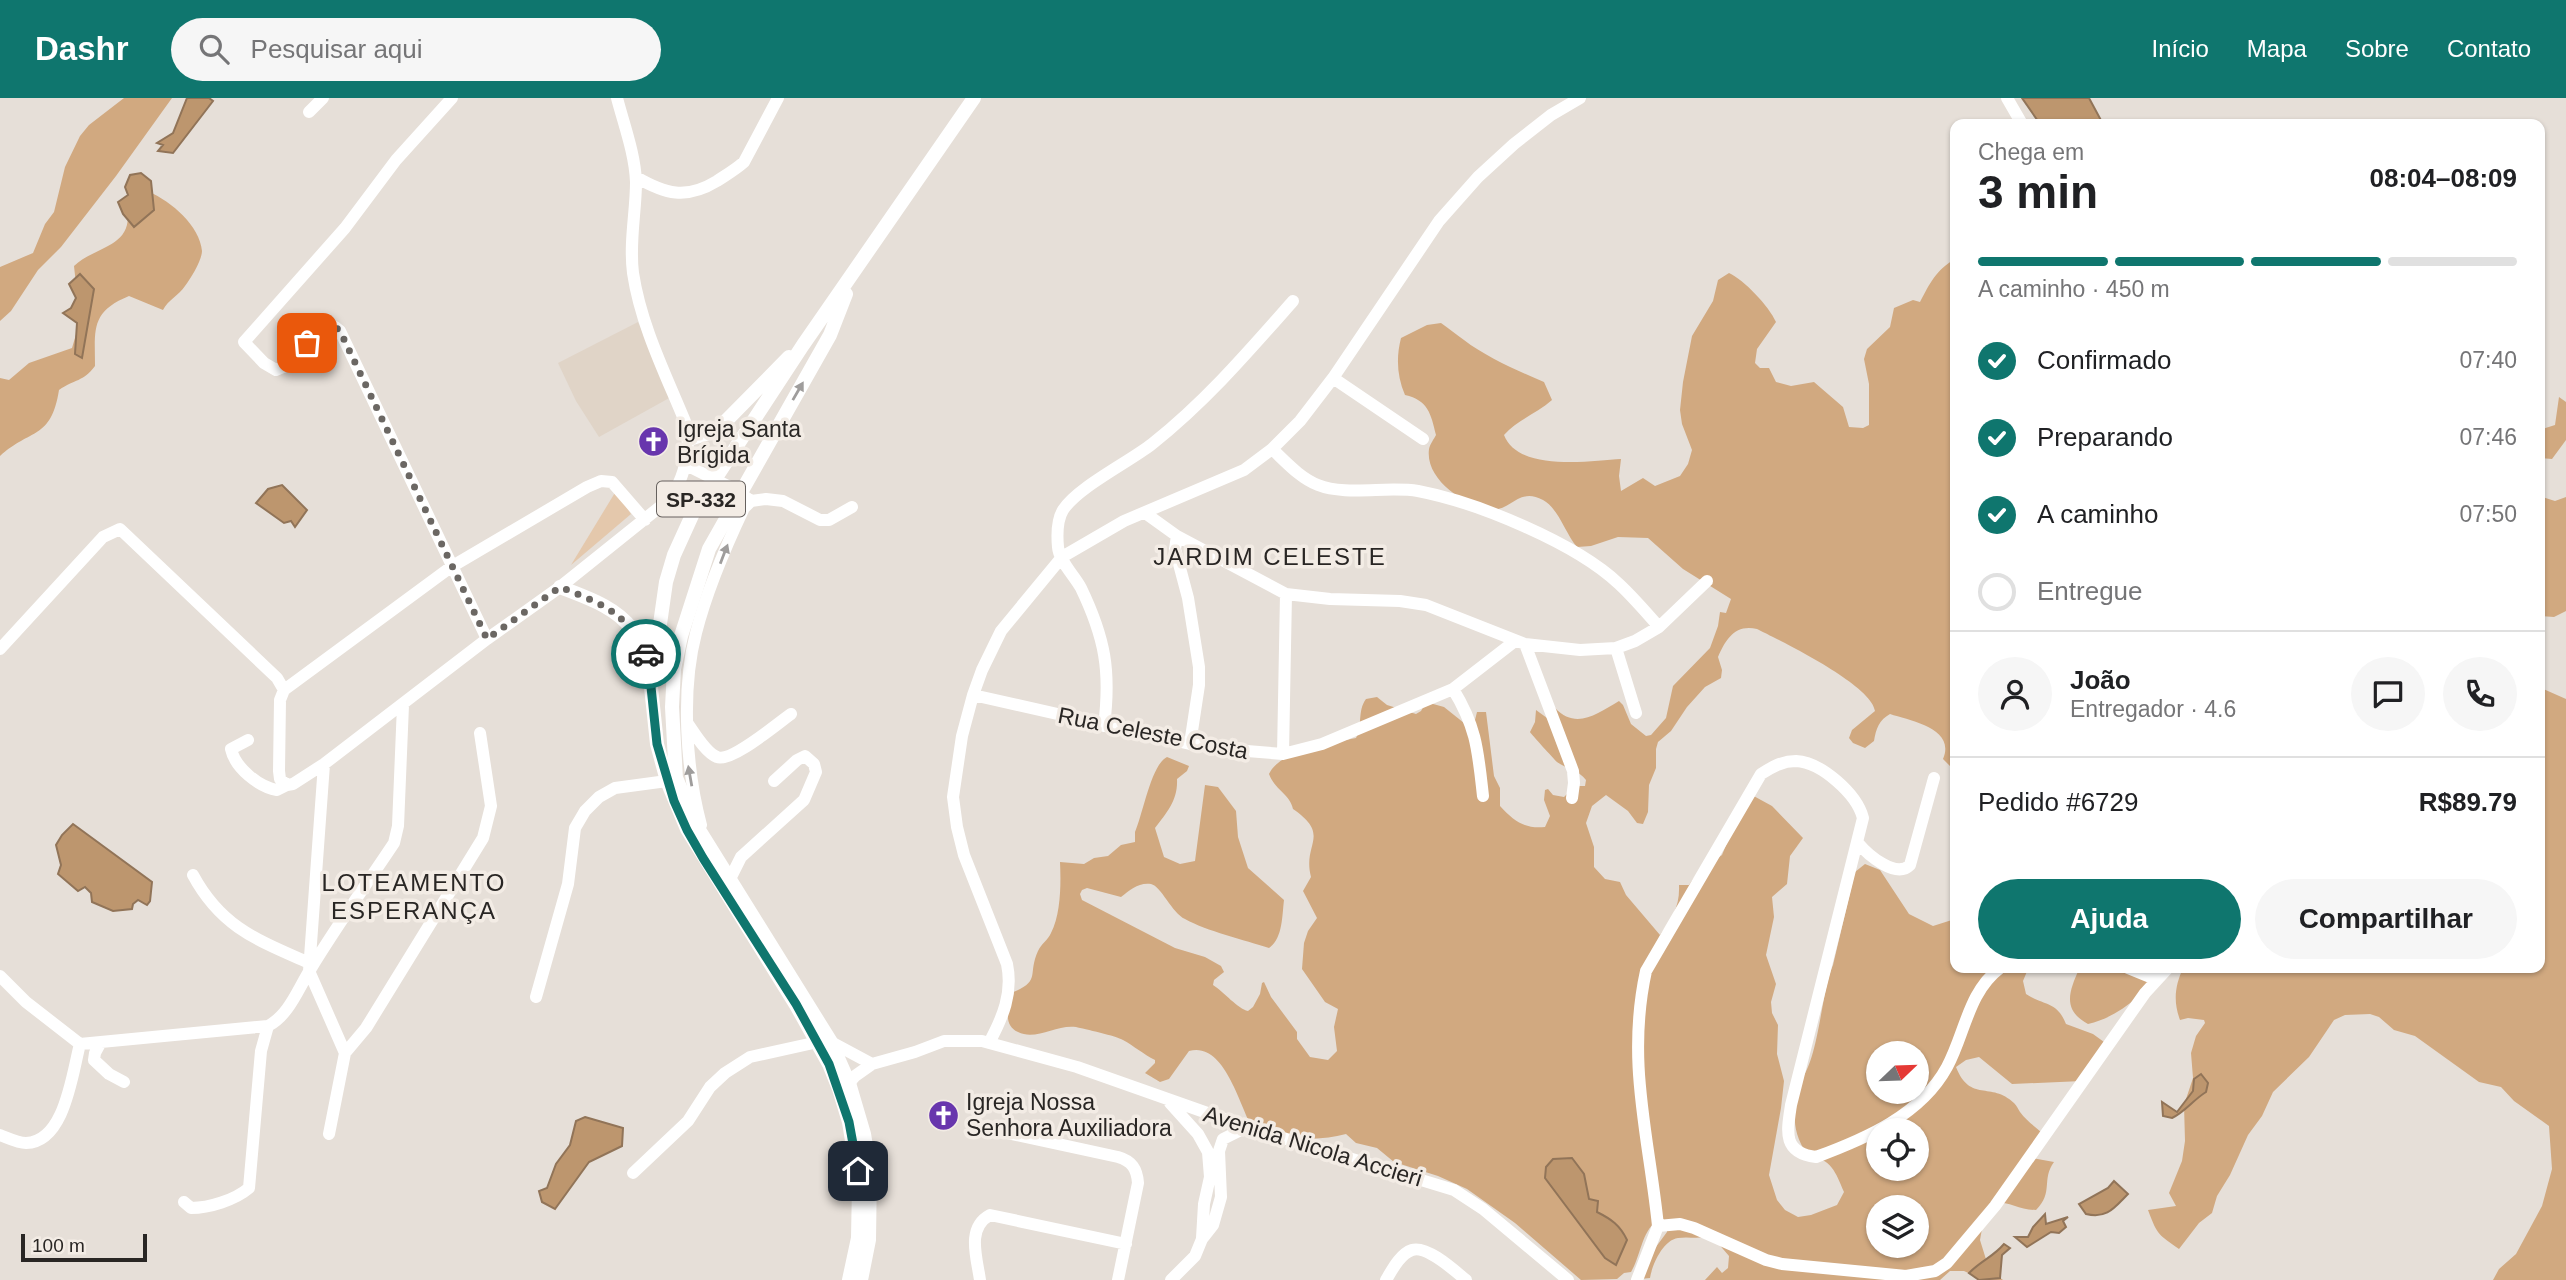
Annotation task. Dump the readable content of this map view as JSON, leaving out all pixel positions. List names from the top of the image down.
{
  "streets": {
    "main road": ["SP-332"],
    "street": ["Rua Celeste Costa", "Avenida Nicola Accieri"]
  },
  "crossings": [
    ["SP-332", "Avenida Nicola Accieri"]
  ],
  "districts": ["JARDIM CELESTE", "LOTEAMENTO ESPERANÇA"],
  "places": {
    "church": ["Igreja Santa Brígida", "Igreja Nossa Senhora Auxiliadora"]
  },
  "scale_bar": "100 m",
  "north": "top right",
  "page": {
    "header": "Dashr",
    "search": "Pesquisar aqui",
    "nav": [
      "Início",
      "Mapa",
      "Sobre",
      "Contato"
    ],
    "heading": ["3 min", "Chega em", "08:04–08:09"],
    "panel": [
      "João",
      "Entregador · 4.6",
      "Pedido #6729",
      "R$89.79"
    ],
    "bar": "A caminho · 450 m",
    "list": [
      ["Confirmado", "07:40"],
      ["Preparando", "07:46"],
      ["A caminho", "07:50"],
      "Entregue"
    ],
    "buttons": ["Ajuda", "Compartilhar"],
    "scale": "100 m"
  }
}
